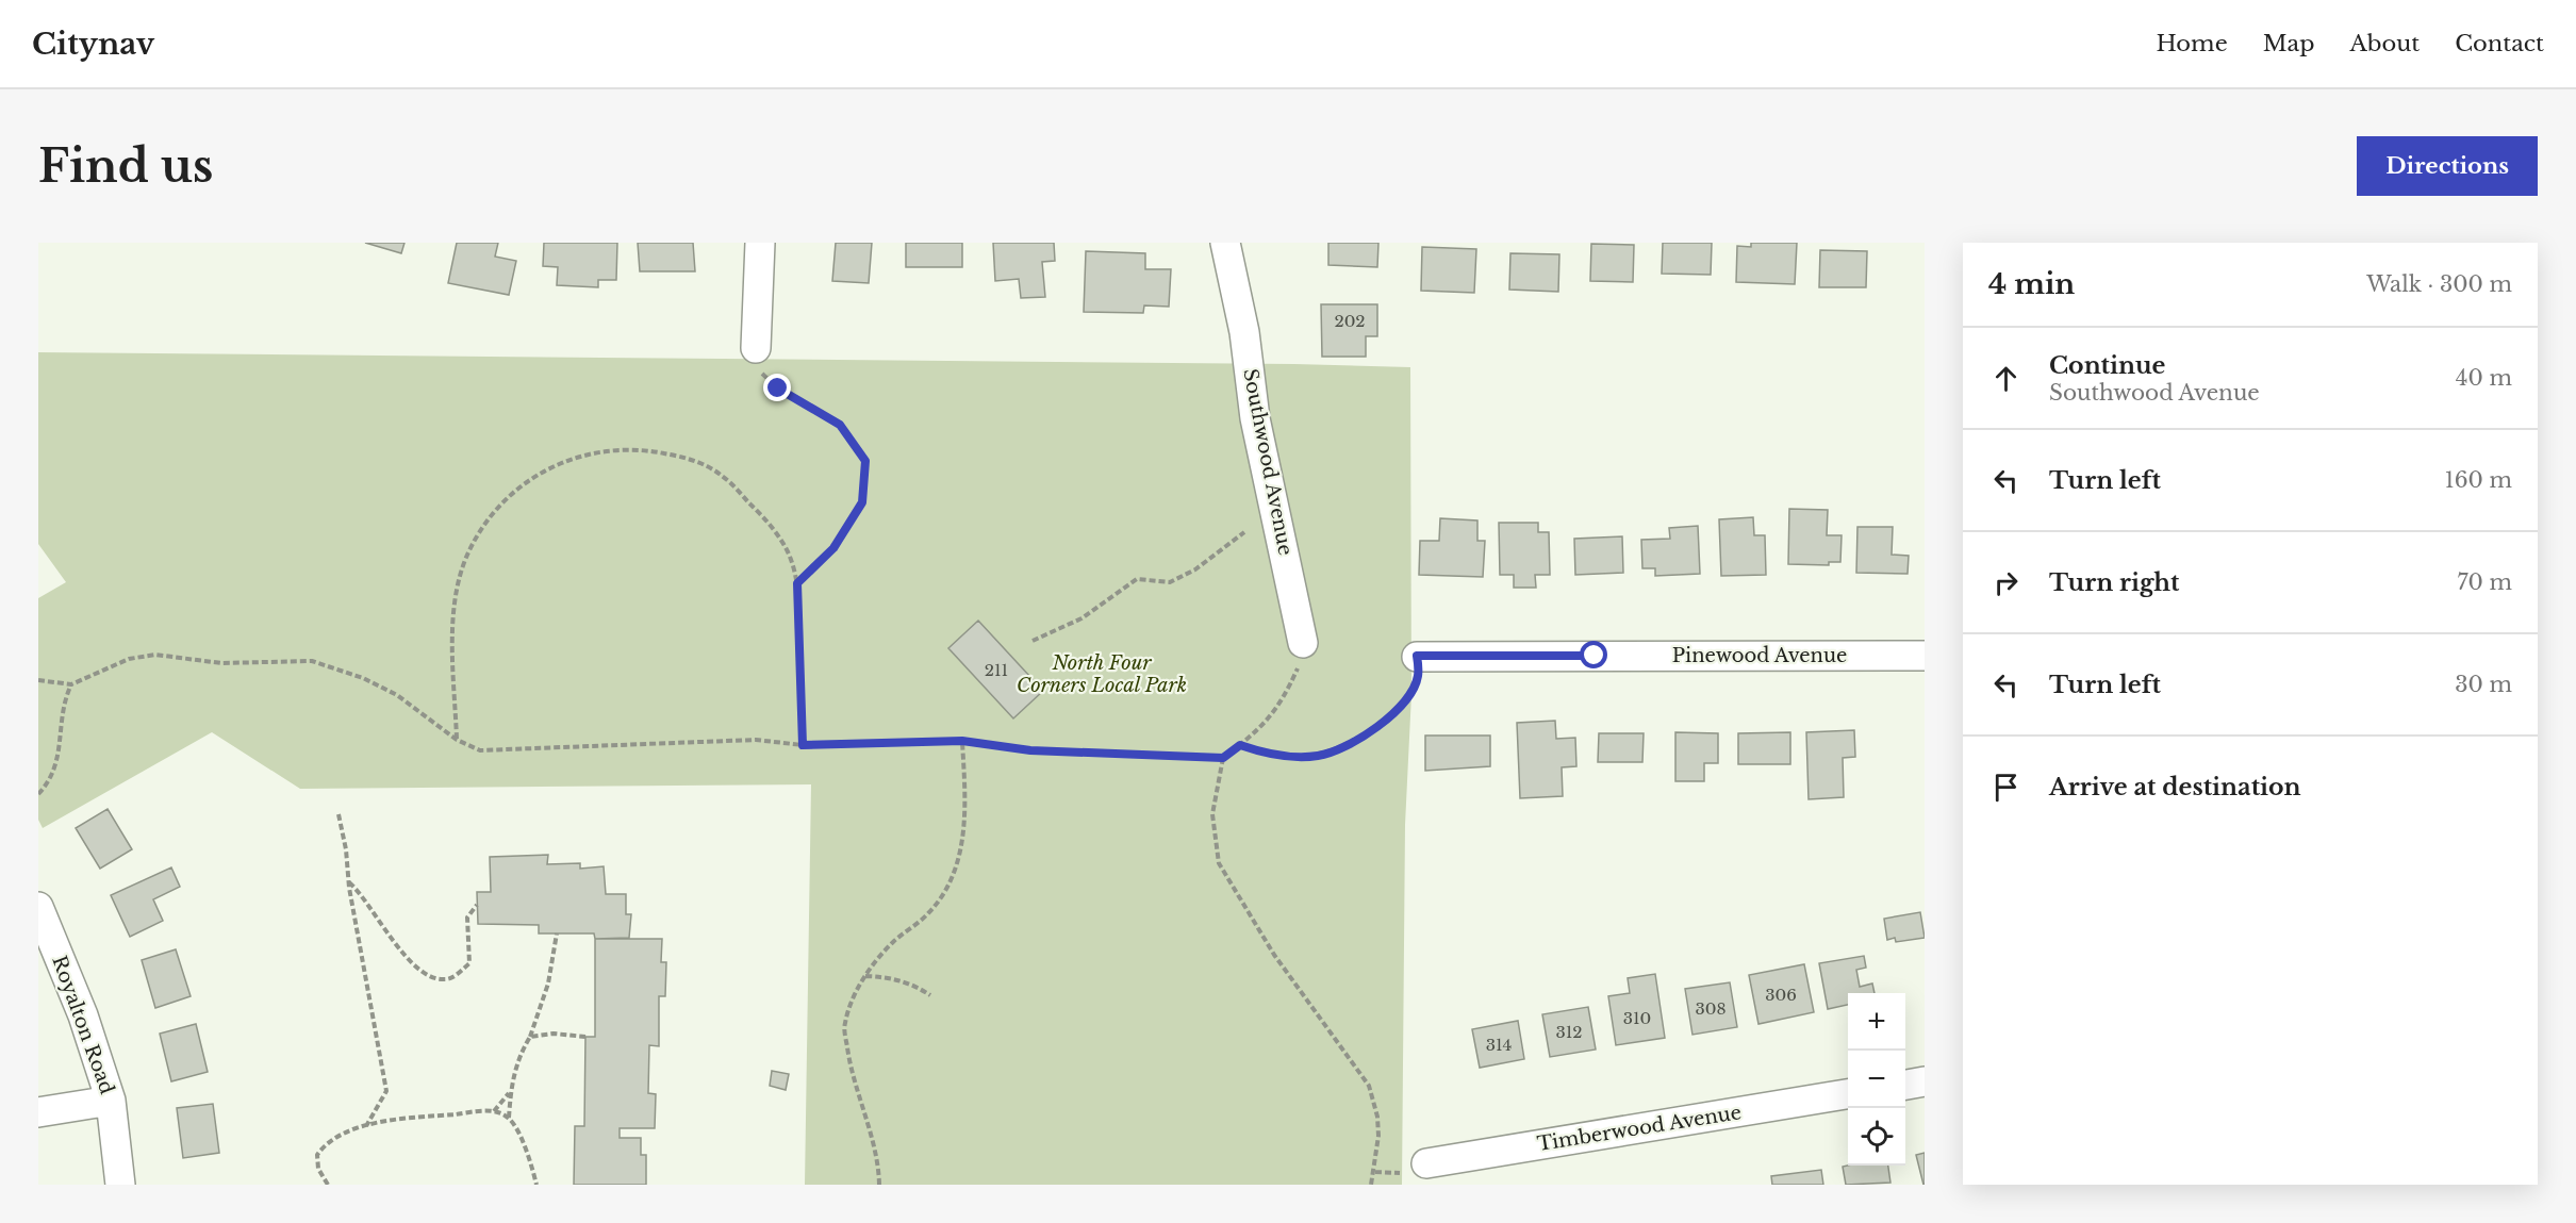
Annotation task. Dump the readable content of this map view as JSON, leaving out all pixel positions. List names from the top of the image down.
{
  "streets": {
    "street": [
      "Southwood Avenue",
      "Pinewood Avenue",
      "Royalton Road",
      "Timberwood Avenue"
    ]
  },
  "parks": ["North Four Corners Local Park"],
  "house_numbers": [
    "202",
    "211",
    "306",
    "308",
    "310",
    "312",
    "314"
  ],
  "page": {
    "header": "Citynav",
    "nav": [
      "Home",
      "Map",
      "About",
      "Contact"
    ],
    "buttons": "Directions",
    "title": "Find us",
    "heading": ["4 min", "Walk · 300 m"],
    "list": [
      ["Continue", "Southwood Avenue", "40 m"],
      ["Turn left", "160 m"],
      ["Turn right", "70 m"],
      ["Turn left", "30 m"],
      "Arrive at destination"
    ],
    "map_buttons": ["+", "−"]
  }
}
